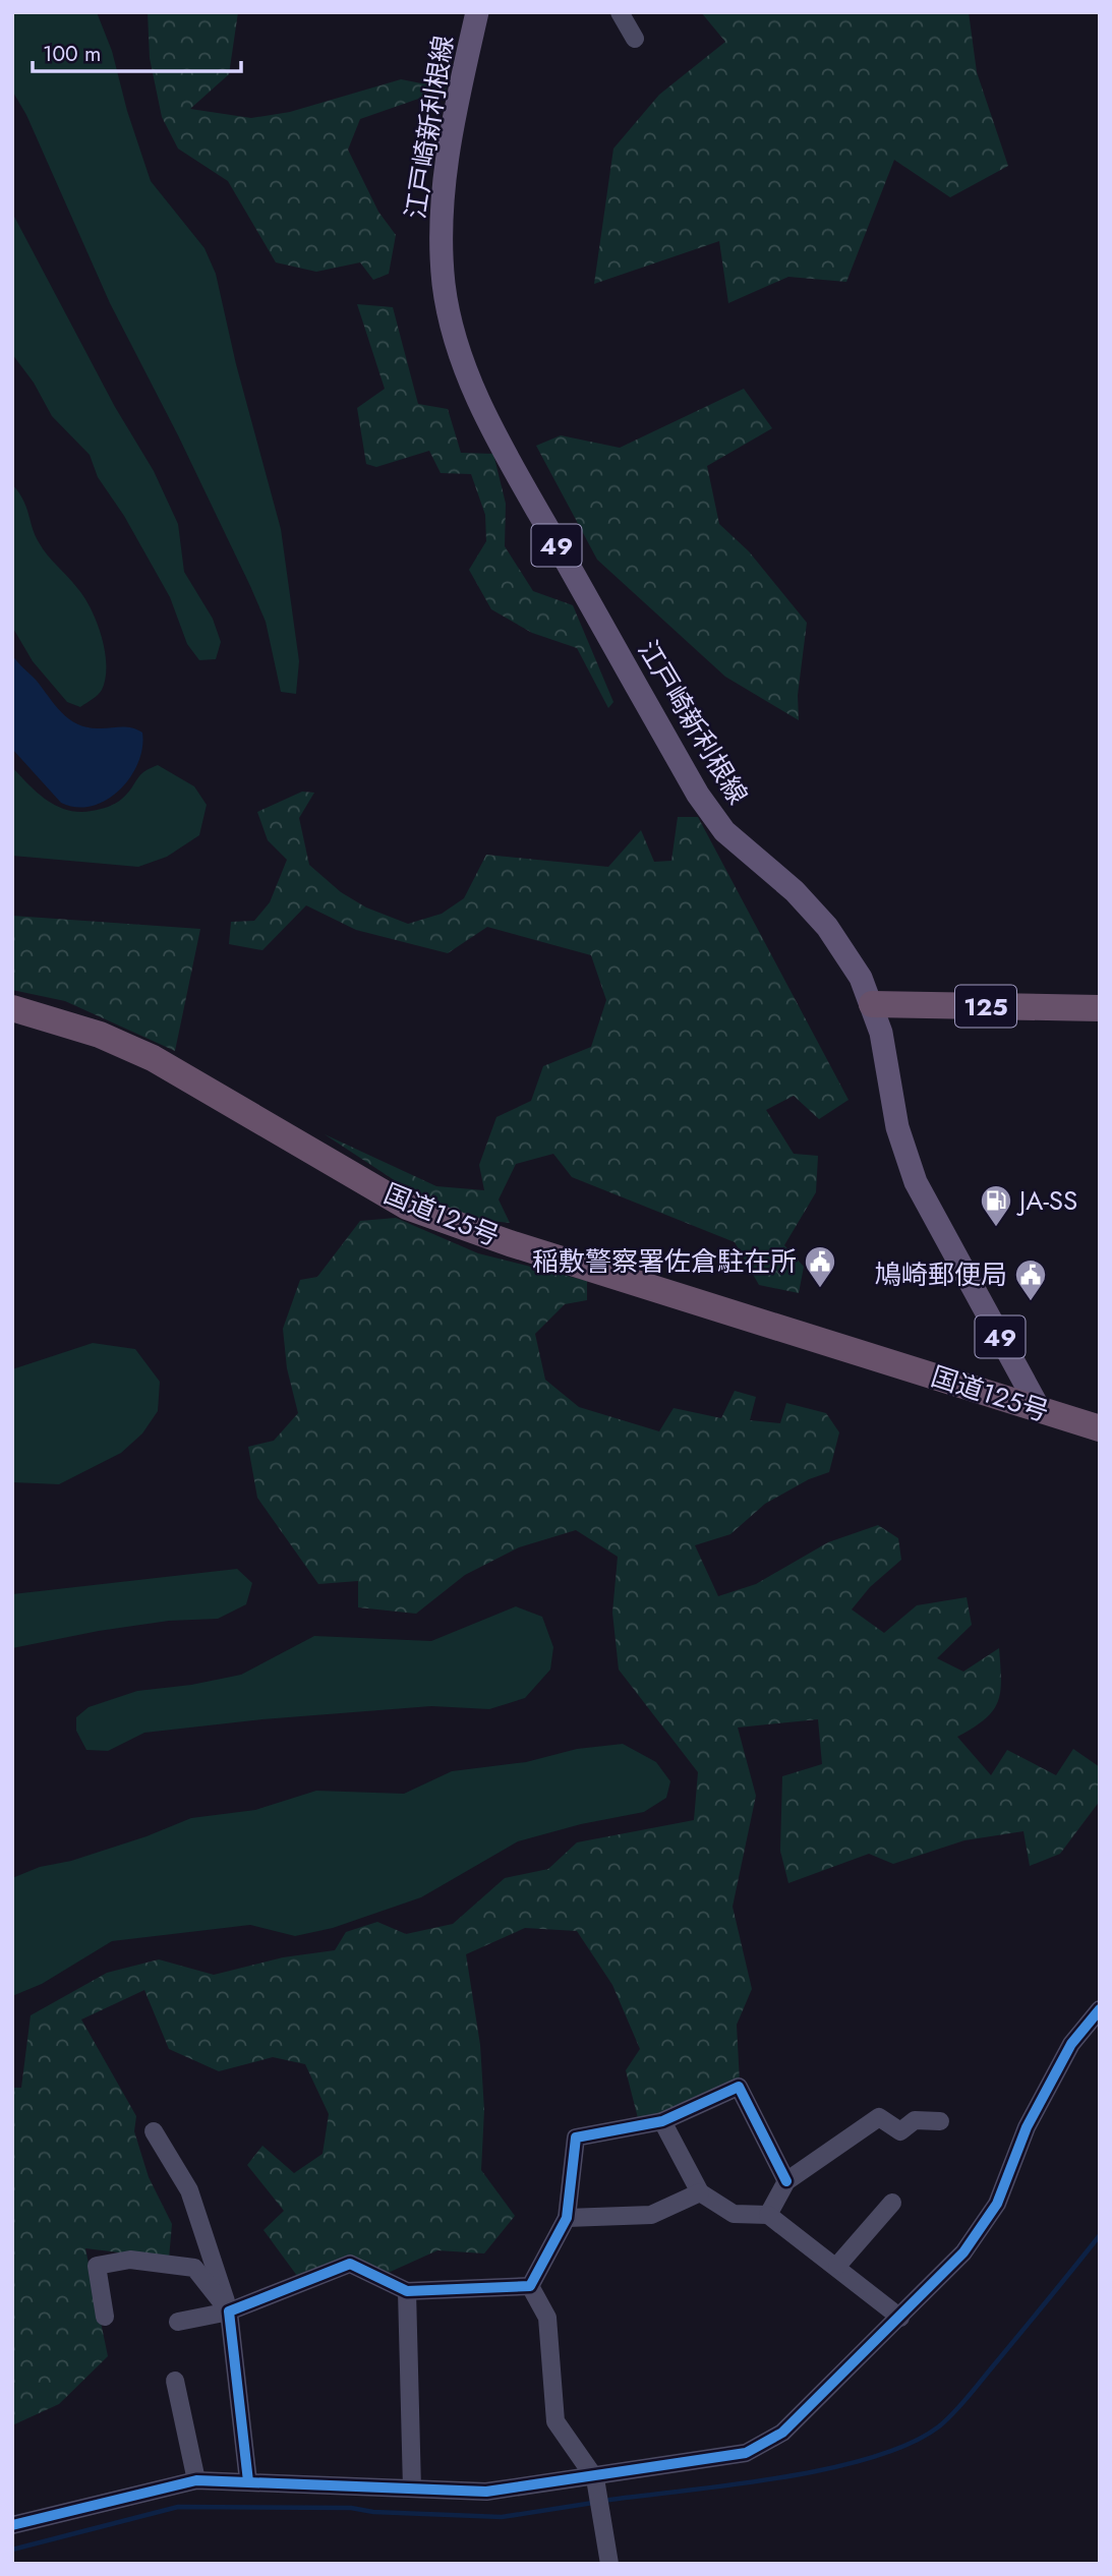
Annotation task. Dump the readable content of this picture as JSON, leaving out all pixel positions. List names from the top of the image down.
{
  "streets": {
    "highway": ["125", "国道125号"],
    "main road": ["江戸崎新利根線", "49"]
  },
  "crossings": [
    ["江戸崎新利根線", "125"],
    ["江戸崎新利根線", "国道125号"]
  ],
  "places": {
    "fuel station": ["JA-SS"],
    "public building": ["稲敷警察署佐倉駐在所", "鳩崎郵便局"]
  },
  "scale_bar": "100 m"
}
